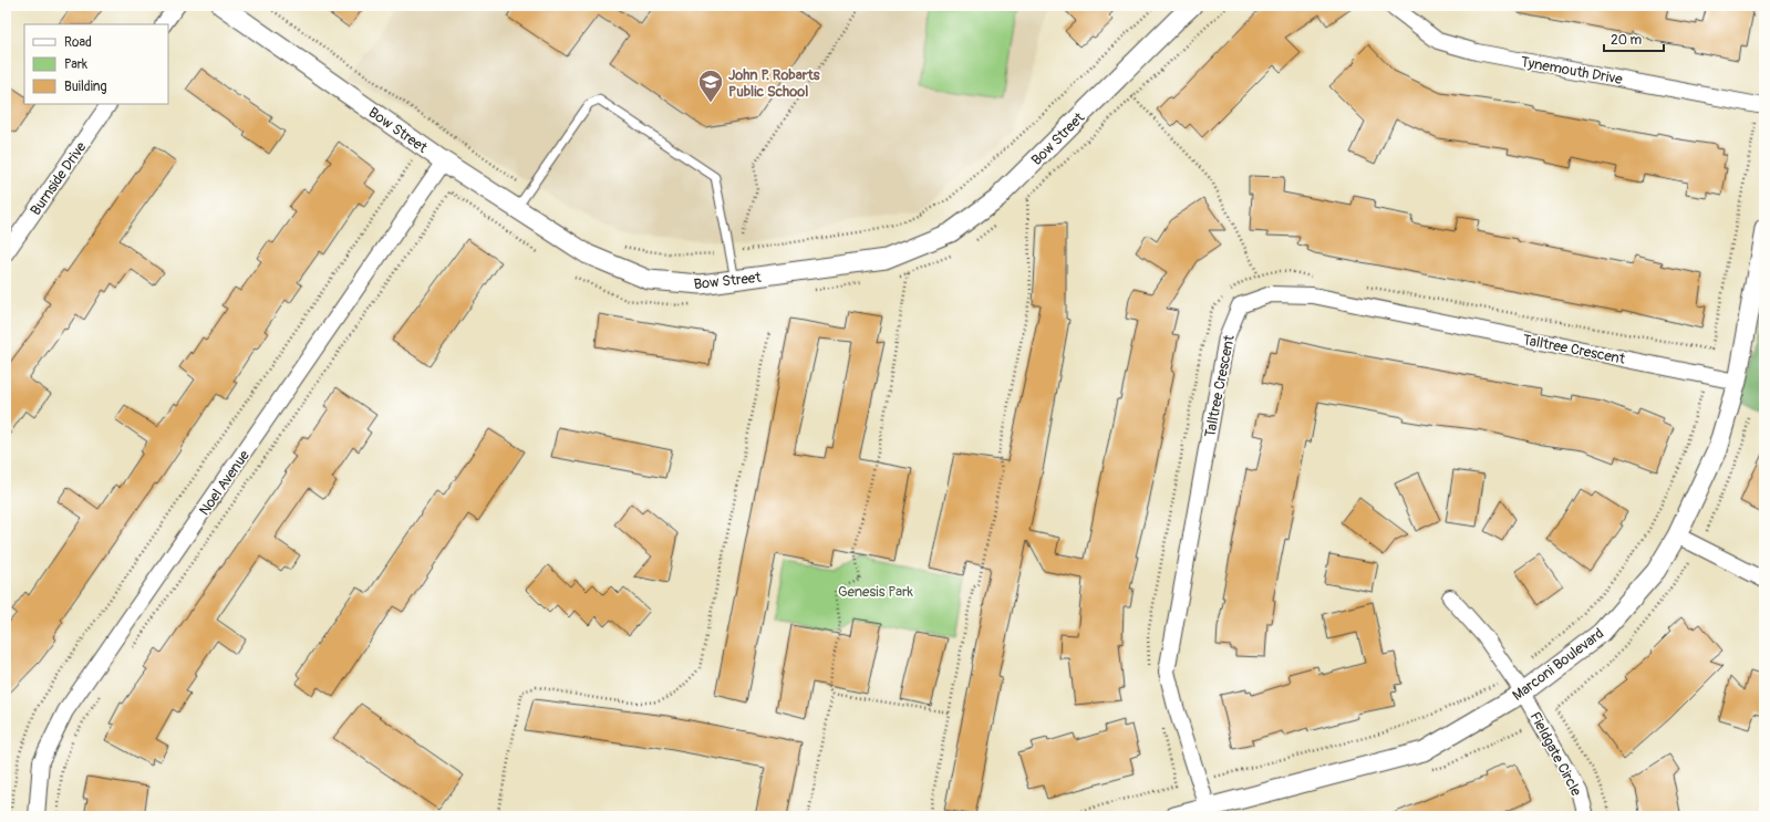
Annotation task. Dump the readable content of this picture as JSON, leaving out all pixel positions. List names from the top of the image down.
{
  "streets": {
    "street": [
      "Tynemouth Drive",
      "Bow Street",
      "Burnside Drive",
      "Talltree Crescent",
      "Noel Avenue",
      "Marconi Boulevard",
      "Fieldgate Circle"
    ]
  },
  "crossings": [
    ["Bow Street", "Noel Avenue"],
    ["Talltree Crescent", "Marconi Boulevard"],
    ["Marconi Boulevard", "Fieldgate Circle"]
  ],
  "parks": ["Genesis Park"],
  "places": {
    "school or university": ["John P. Robarts Public School"]
  },
  "legend": ["Road", "Park", "Building"],
  "scale_bar": "20 m"
}
